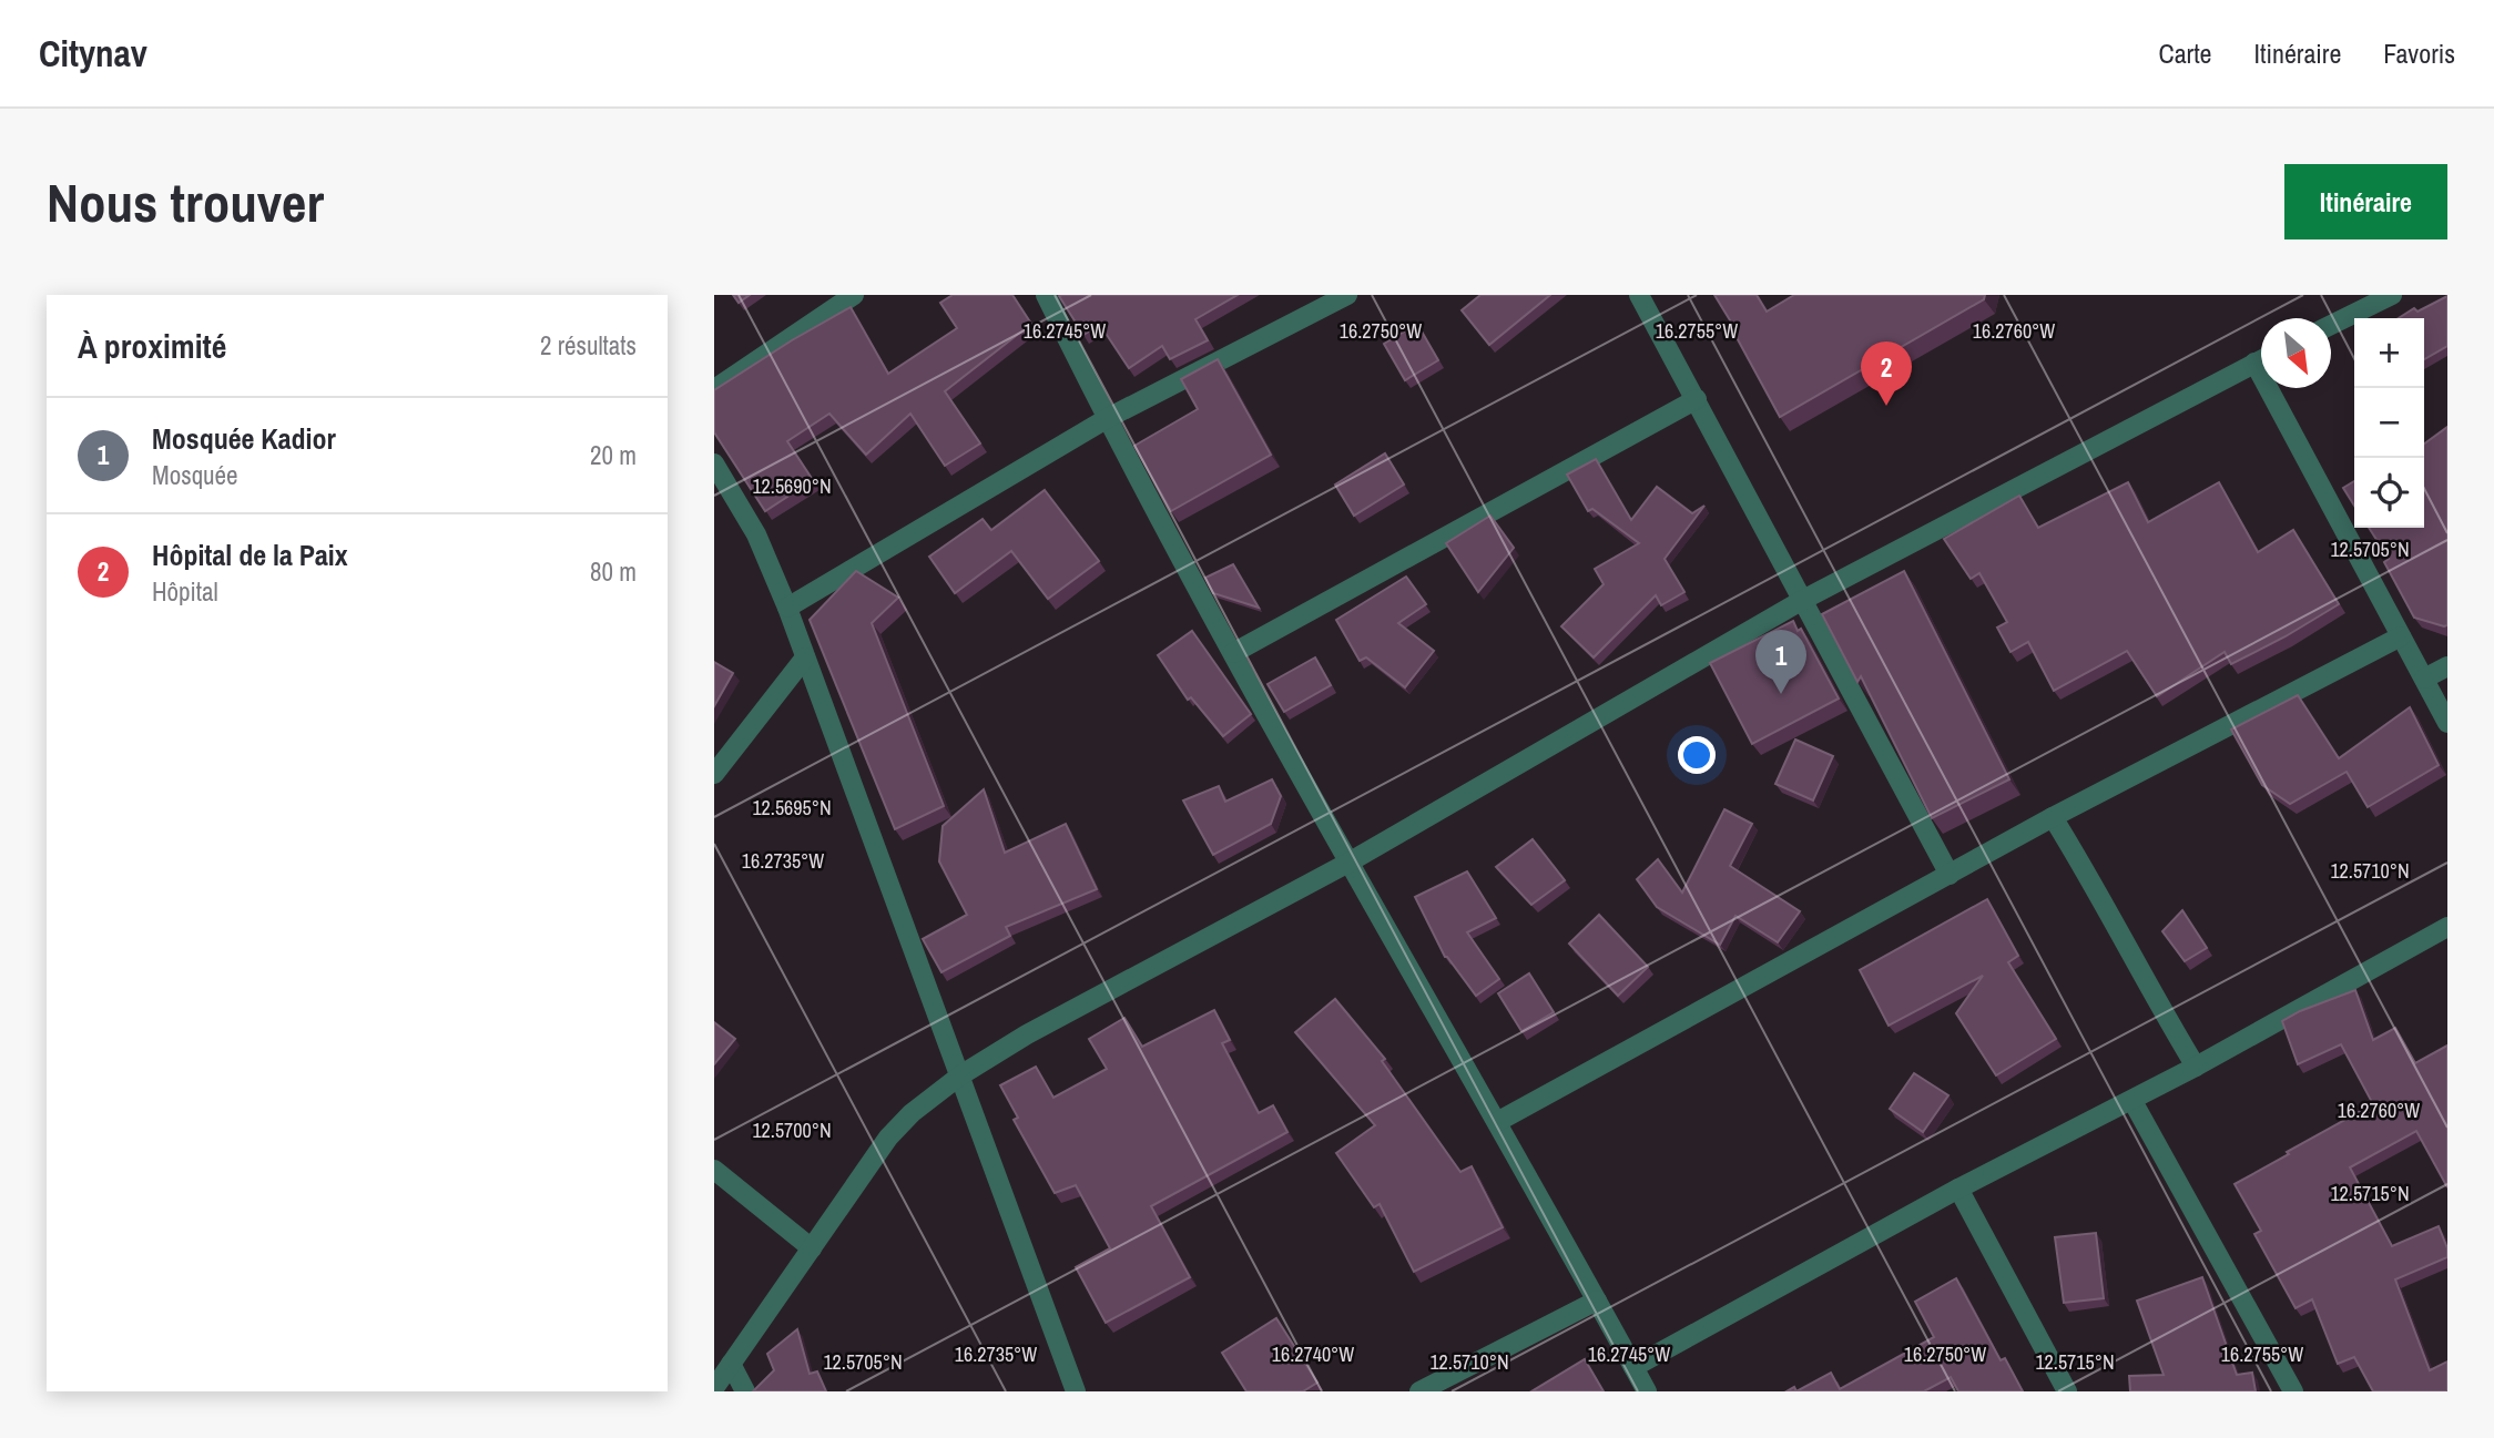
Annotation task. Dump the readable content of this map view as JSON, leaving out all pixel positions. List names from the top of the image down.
{
  "north": "bottom right",
  "page": {
    "header": "Citynav",
    "nav": ["Carte", "Itinéraire", "Favoris"],
    "buttons": "Itinéraire",
    "title": "Nous trouver",
    "heading": ["À proximité", "2 résultats"],
    "map_buttons": ["+", "−"],
    "pins": ["2", "1"],
    "list": [
      {
        "mark": "1",
        "name": "Mosquée Kadior",
        "note": "Mosquée",
        "value": "20 m"
      },
      {
        "mark": "2",
        "name": "Hôpital de la Paix",
        "note": "Hôpital",
        "value": "80 m"
      }
    ]
  },
  "coordinates": [
    "16.2755°W",
    "16.2760°W",
    "16.2745°W",
    "16.2750°W",
    "12.5690°N",
    "12.5705°N",
    "12.5695°N",
    "16.2735°W",
    "12.5710°N",
    "12.5700°N",
    "12.5715°N",
    "16.2740°W"
  ]
}
